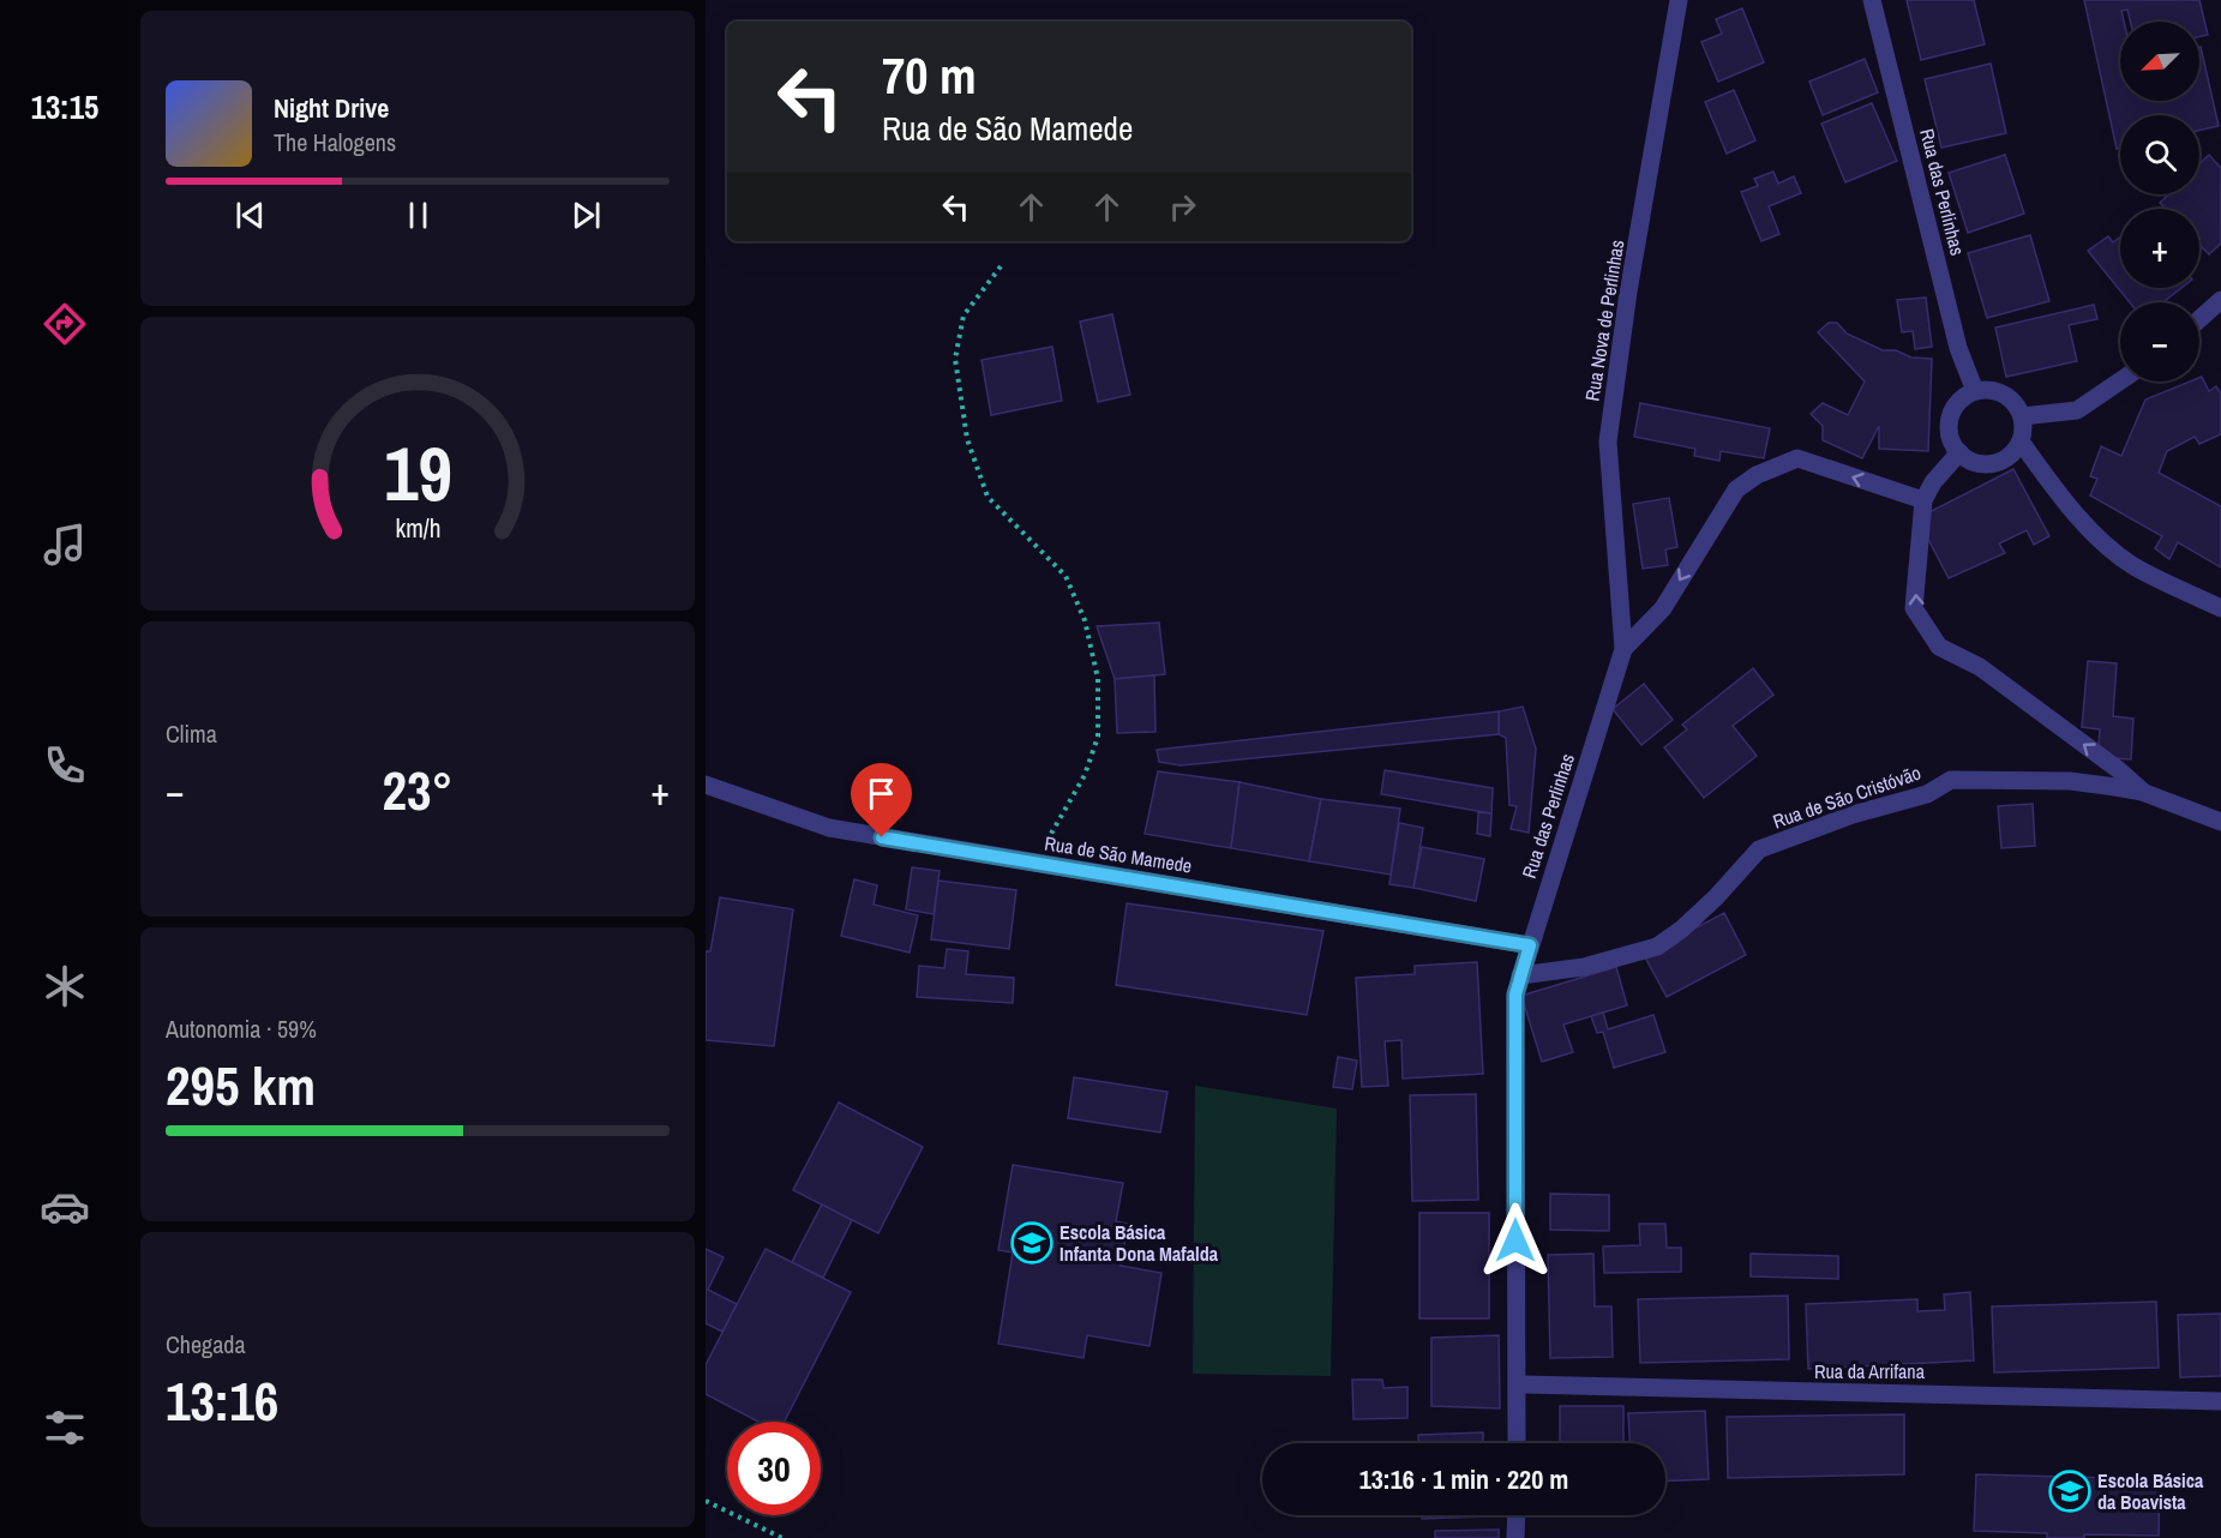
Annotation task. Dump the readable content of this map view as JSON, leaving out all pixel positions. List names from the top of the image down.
{
  "streets": {
    "street": [
      "Rua das Perlinhas",
      "Rua Nova de Perlinhas",
      "Rua de São Cristóvão",
      "Rua de São Mamede",
      "Rua da Arrifana"
    ]
  },
  "crossings": [
    ["Rua das Perlinhas", "Rua Nova de Perlinhas"],
    ["Rua das Perlinhas", "Rua de São Cristóvão"],
    ["Rua das Perlinhas", "Rua de São Mamede"],
    ["Rua das Perlinhas", "Rua da Arrifana"]
  ],
  "places": {
    "school or university": ["Escola Básica Infanta Dona Mafalda", "Escola Básica da Boavista"]
  },
  "north": "bottom left",
  "page": {
    "tabs": "13:15",
    "map_buttons": ["+", "−"],
    "turn": ["70 m", "Rua de São Mamede"],
    "song": ["Night Drive", "The Halogens"],
    "tile": [
      "Clima",
      ["Autonomia · 59%", "295 km"],
      ["Chegada", "13:16"]
    ],
    "heat": ["−", "23°", "+"],
    "limit": "30",
    "trip": "13:16 · 1 min · 220 m",
    "gauge": ["19", "km/h"]
  }
}
